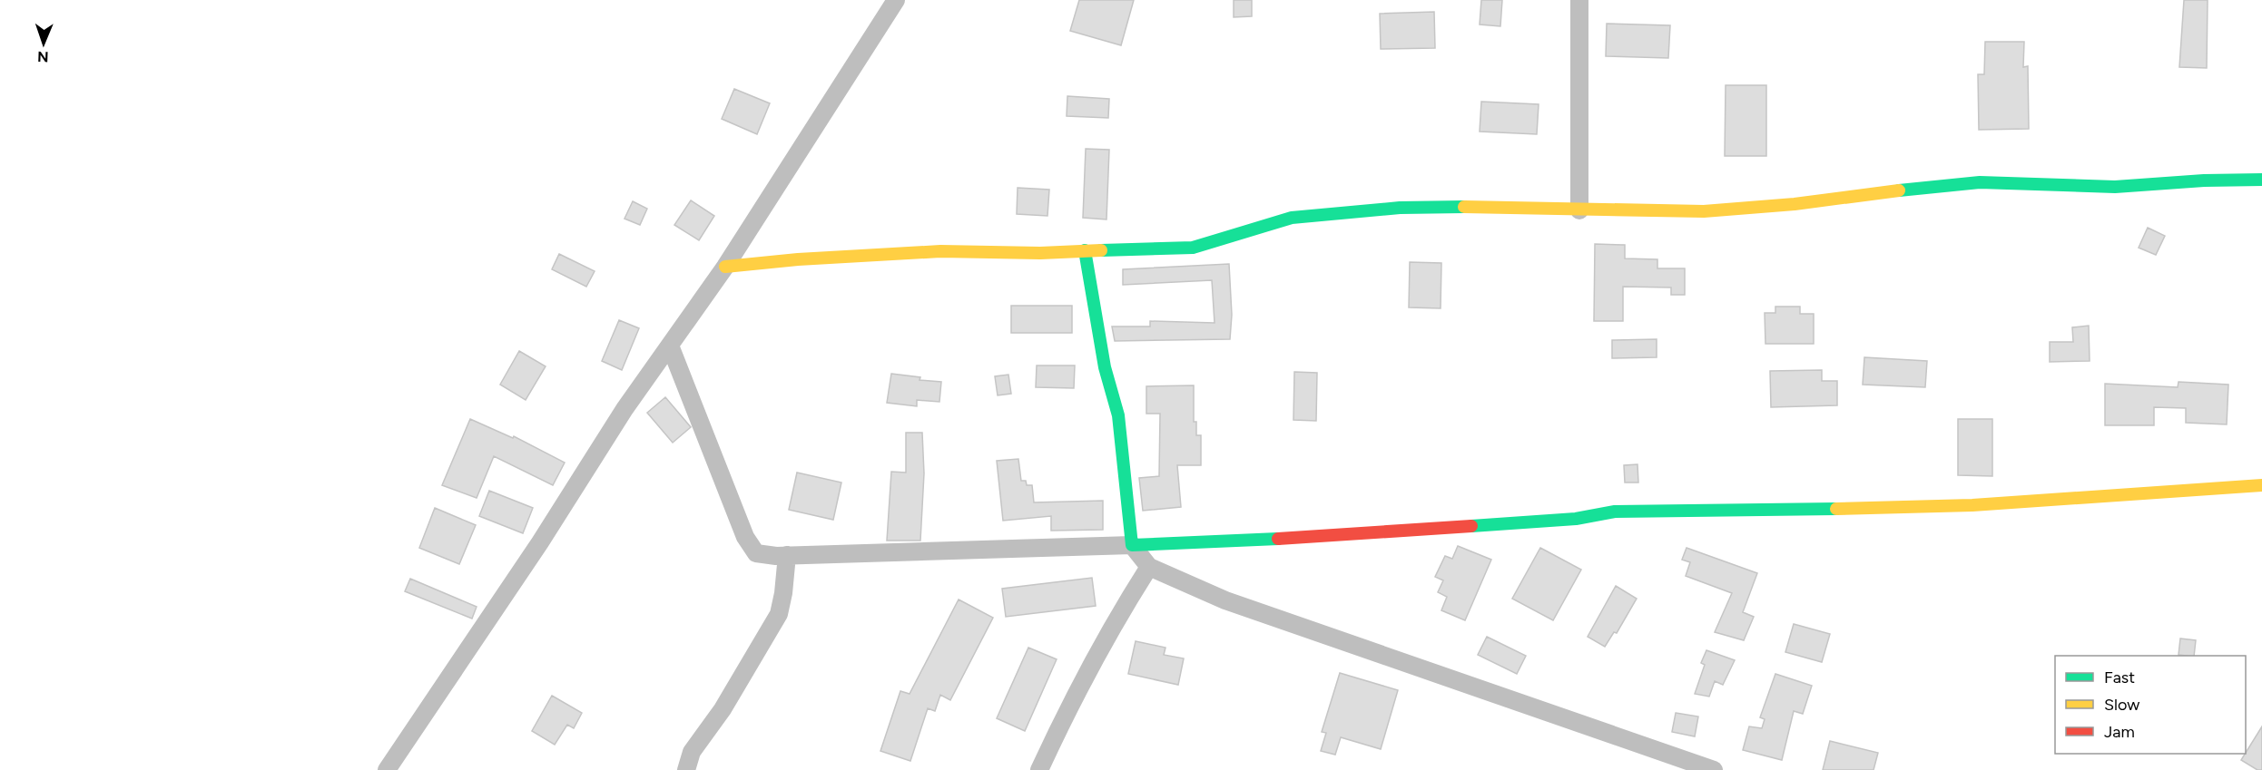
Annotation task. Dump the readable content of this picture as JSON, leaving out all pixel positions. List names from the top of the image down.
{
  "legend": ["Fast", "Slow", "Jam"],
  "north": "bottom"
}
